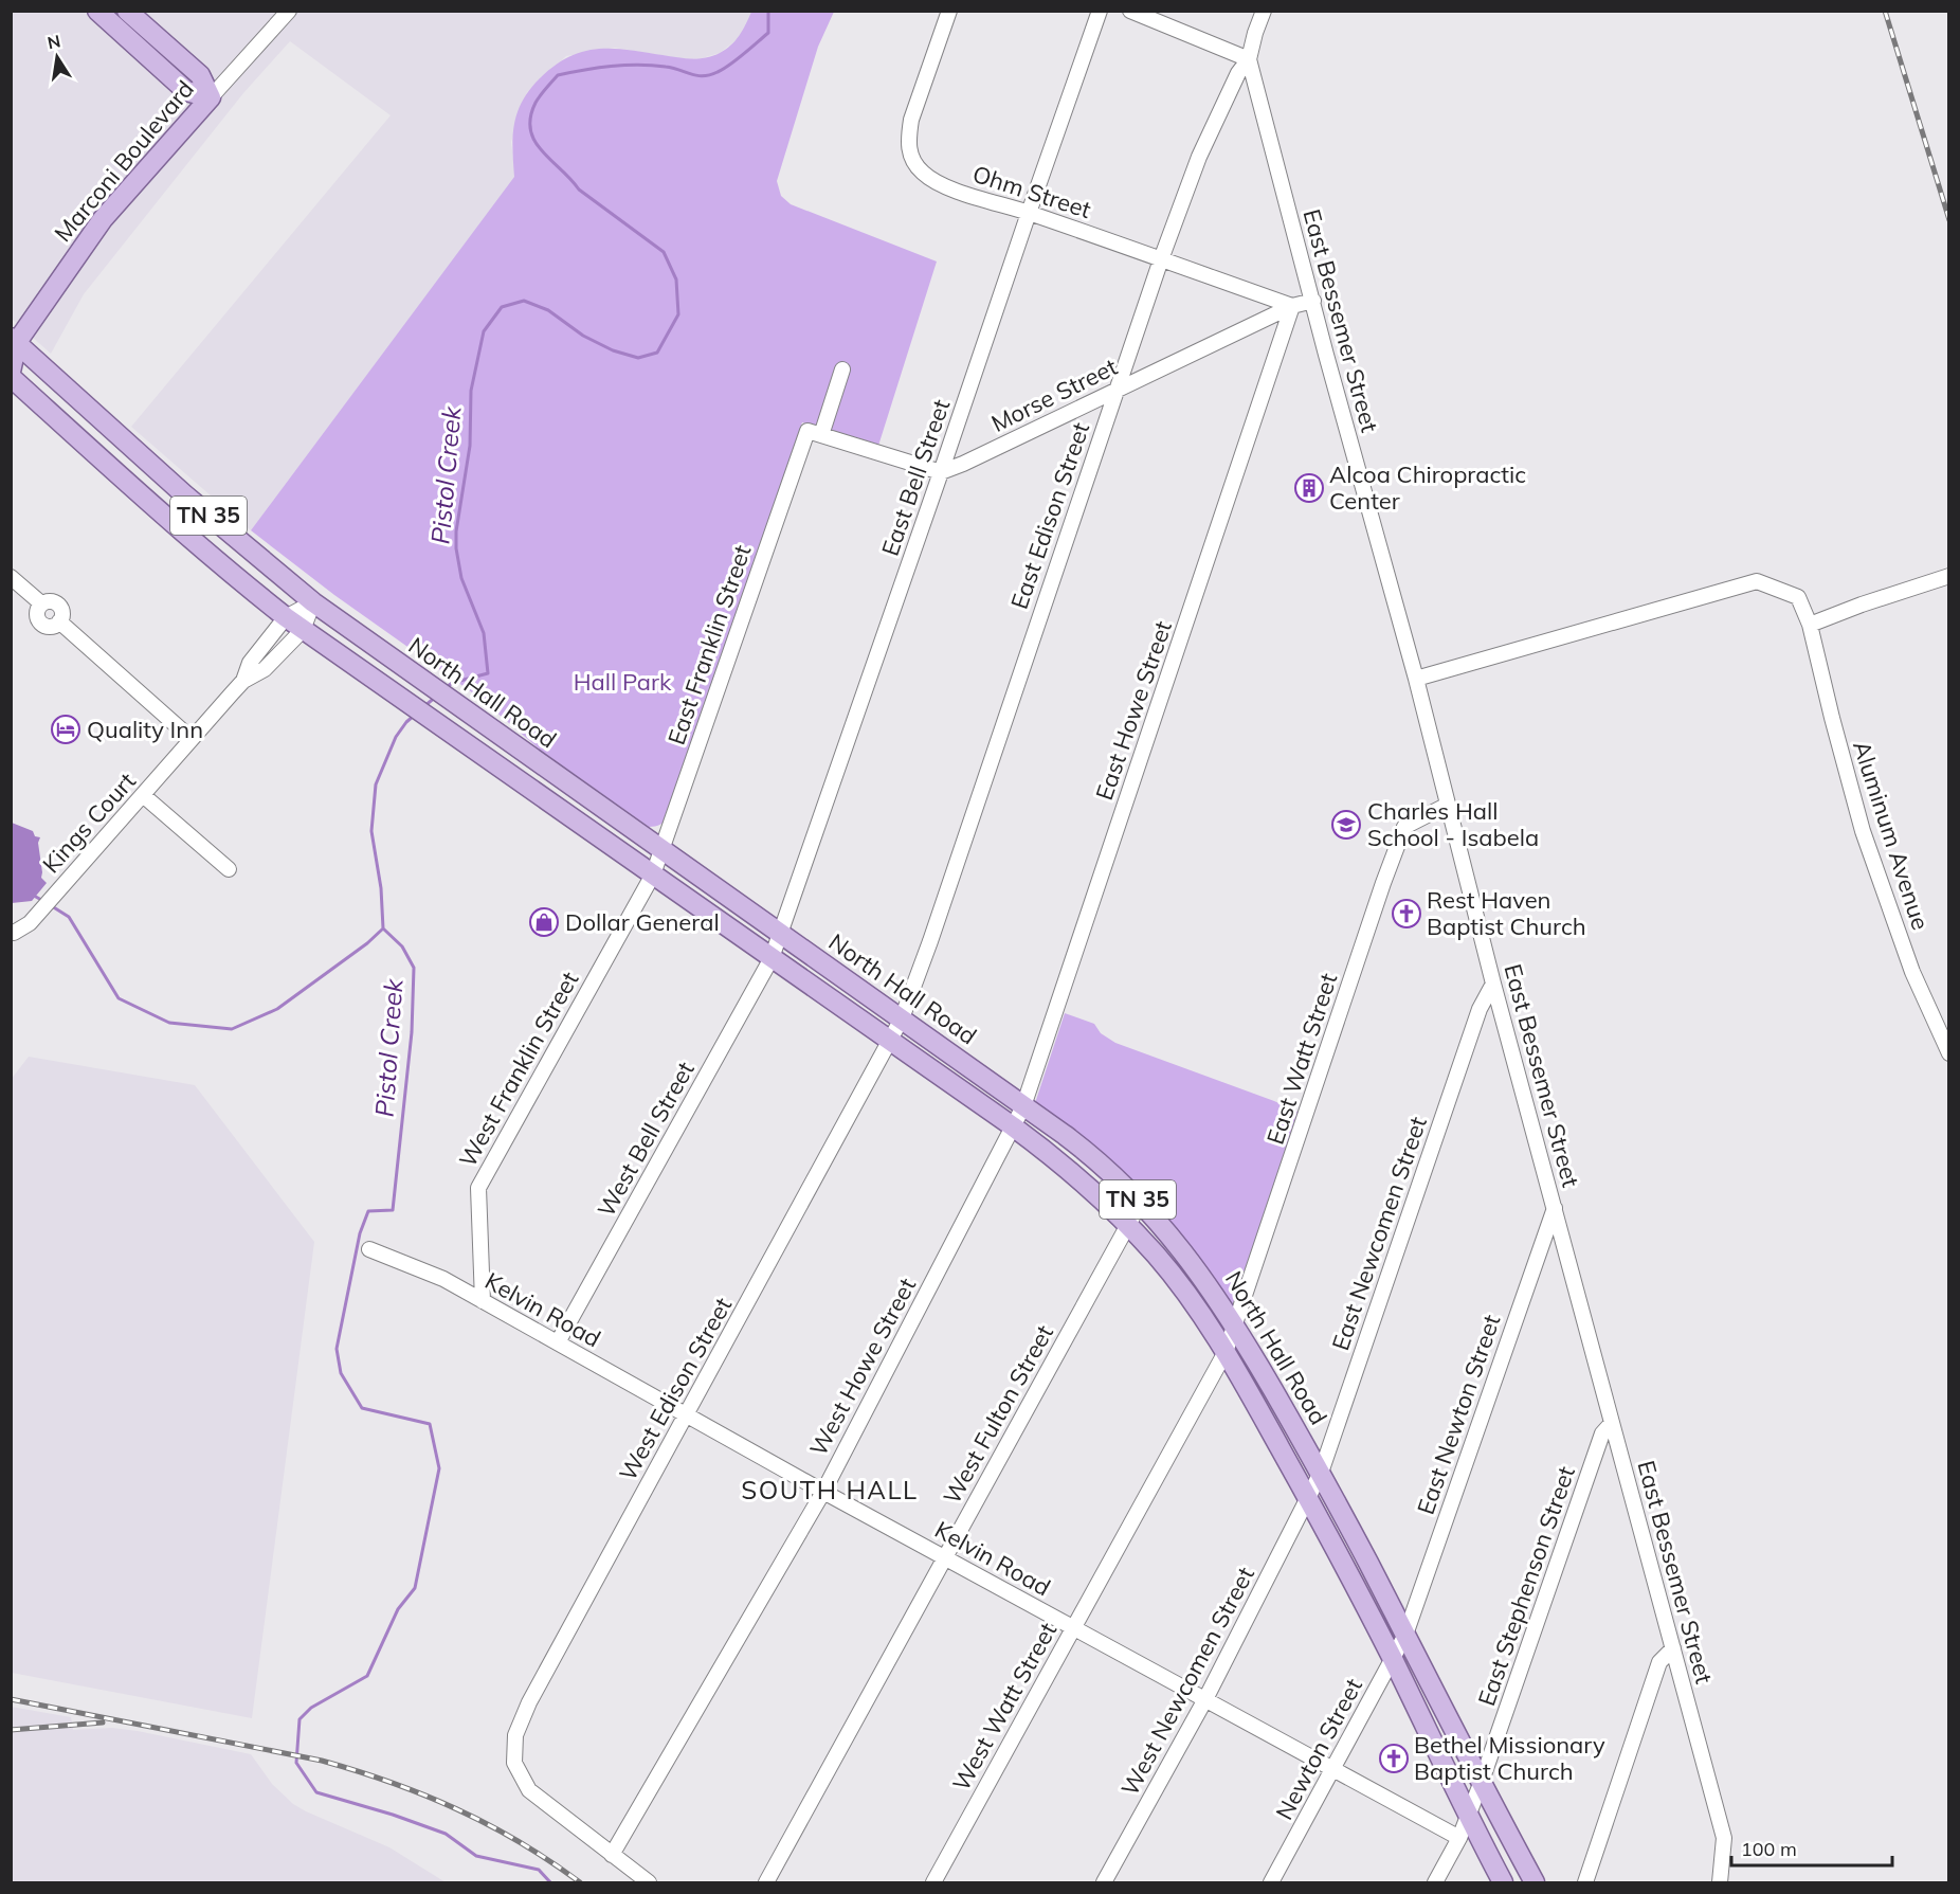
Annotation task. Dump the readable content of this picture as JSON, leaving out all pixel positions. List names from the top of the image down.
{
  "streets": {
    "main road": ["Marconi Boulevard", "TN 35", "North Hall Road"],
    "street": [
      "Ohm Street",
      "East Bessemer Street",
      "Morse Street",
      "East Bell Street",
      "East Edison Street",
      "East Franklin Street",
      "East Howe Street",
      "Kings Court",
      "Aluminum Avenue",
      "East Watt Street",
      "West Franklin Street",
      "West Bell Street",
      "East Newcomen Street",
      "Kelvin Road",
      "West Howe Street",
      "West Edison Street",
      "West Fulton Street",
      "East Newton Street",
      "East Stephenson Street",
      "West Newcomen Street",
      "West Watt Street",
      "Newton Street"
    ]
  },
  "crossings": [
    ["Marconi Boulevard", "North Hall Road"],
    ["Ohm Street", "Morse Street"],
    ["Ohm Street", "East Bell Street"],
    ["Ohm Street", "East Edison Street"],
    ["Ohm Street", "East Howe Street"],
    ["East Bessemer Street", "Morse Street"],
    ["East Bessemer Street", "East Edison Street"],
    ["East Bessemer Street", "Aluminum Avenue"],
    ["East Bessemer Street", "East Watt Street"],
    ["East Bessemer Street", "East Newcomen Street"],
    ["East Bessemer Street", "East Newton Street"],
    ["East Bessemer Street", "East Stephenson Street"],
    ["Morse Street", "East Bell Street"],
    ["Morse Street", "East Edison Street"],
    ["Morse Street", "East Howe Street"],
    ["East Bell Street", "North Hall Road"],
    ["East Bell Street", "West Bell Street"],
    ["East Edison Street", "North Hall Road"],
    ["East Edison Street", "West Edison Street"],
    ["East Franklin Street", "North Hall Road"],
    ["East Franklin Street", "West Franklin Street"],
    ["North Hall Road", "East Howe Street"],
    ["North Hall Road", "Kings Court"],
    ["North Hall Road", "East Watt Street"],
    ["North Hall Road", "West Franklin Street"],
    ["North Hall Road", "West Bell Street"],
    ["North Hall Road", "East Newcomen Street"],
    ["North Hall Road", "West Howe Street"],
    ["North Hall Road", "West Edison Street"],
    ["North Hall Road", "West Fulton Street"],
    ["North Hall Road", "East Newton Street"],
    ["North Hall Road", "East Stephenson Street"],
    ["North Hall Road", "West Newcomen Street"],
    ["North Hall Road", "West Watt Street"],
    ["North Hall Road", "Newton Street"],
    ["East Howe Street", "West Howe Street"],
    ["East Watt Street", "West Watt Street"],
    ["West Franklin Street", "Kelvin Road"],
    ["West Bell Street", "Kelvin Road"],
    ["East Newcomen Street", "West Newcomen Street"],
    ["Kelvin Road", "West Howe Street"],
    ["Kelvin Road", "West Edison Street"],
    ["Kelvin Road", "West Fulton Street"],
    ["Kelvin Road", "East Stephenson Street"],
    ["Kelvin Road", "West Newcomen Street"],
    ["Kelvin Road", "West Watt Street"],
    ["Kelvin Road", "Newton Street"],
    ["West Howe Street", "West Edison Street"],
    ["East Newton Street", "Newton Street"]
  ],
  "districts": ["SOUTH HALL"],
  "water": ["Pistol Creek"],
  "parks": ["Hall Park"],
  "places": {
    "building": ["Alcoa Chiropractic Center"],
    "hotel": ["Quality Inn"],
    "school or university": ["Charles Hall School - Isabela"],
    "church": ["Rest Haven Baptist Church", "Bethel Missionary Baptist Church"],
    "shop": ["Dollar General"]
  },
  "scale_bar": "100 m",
  "north": "top"
}
